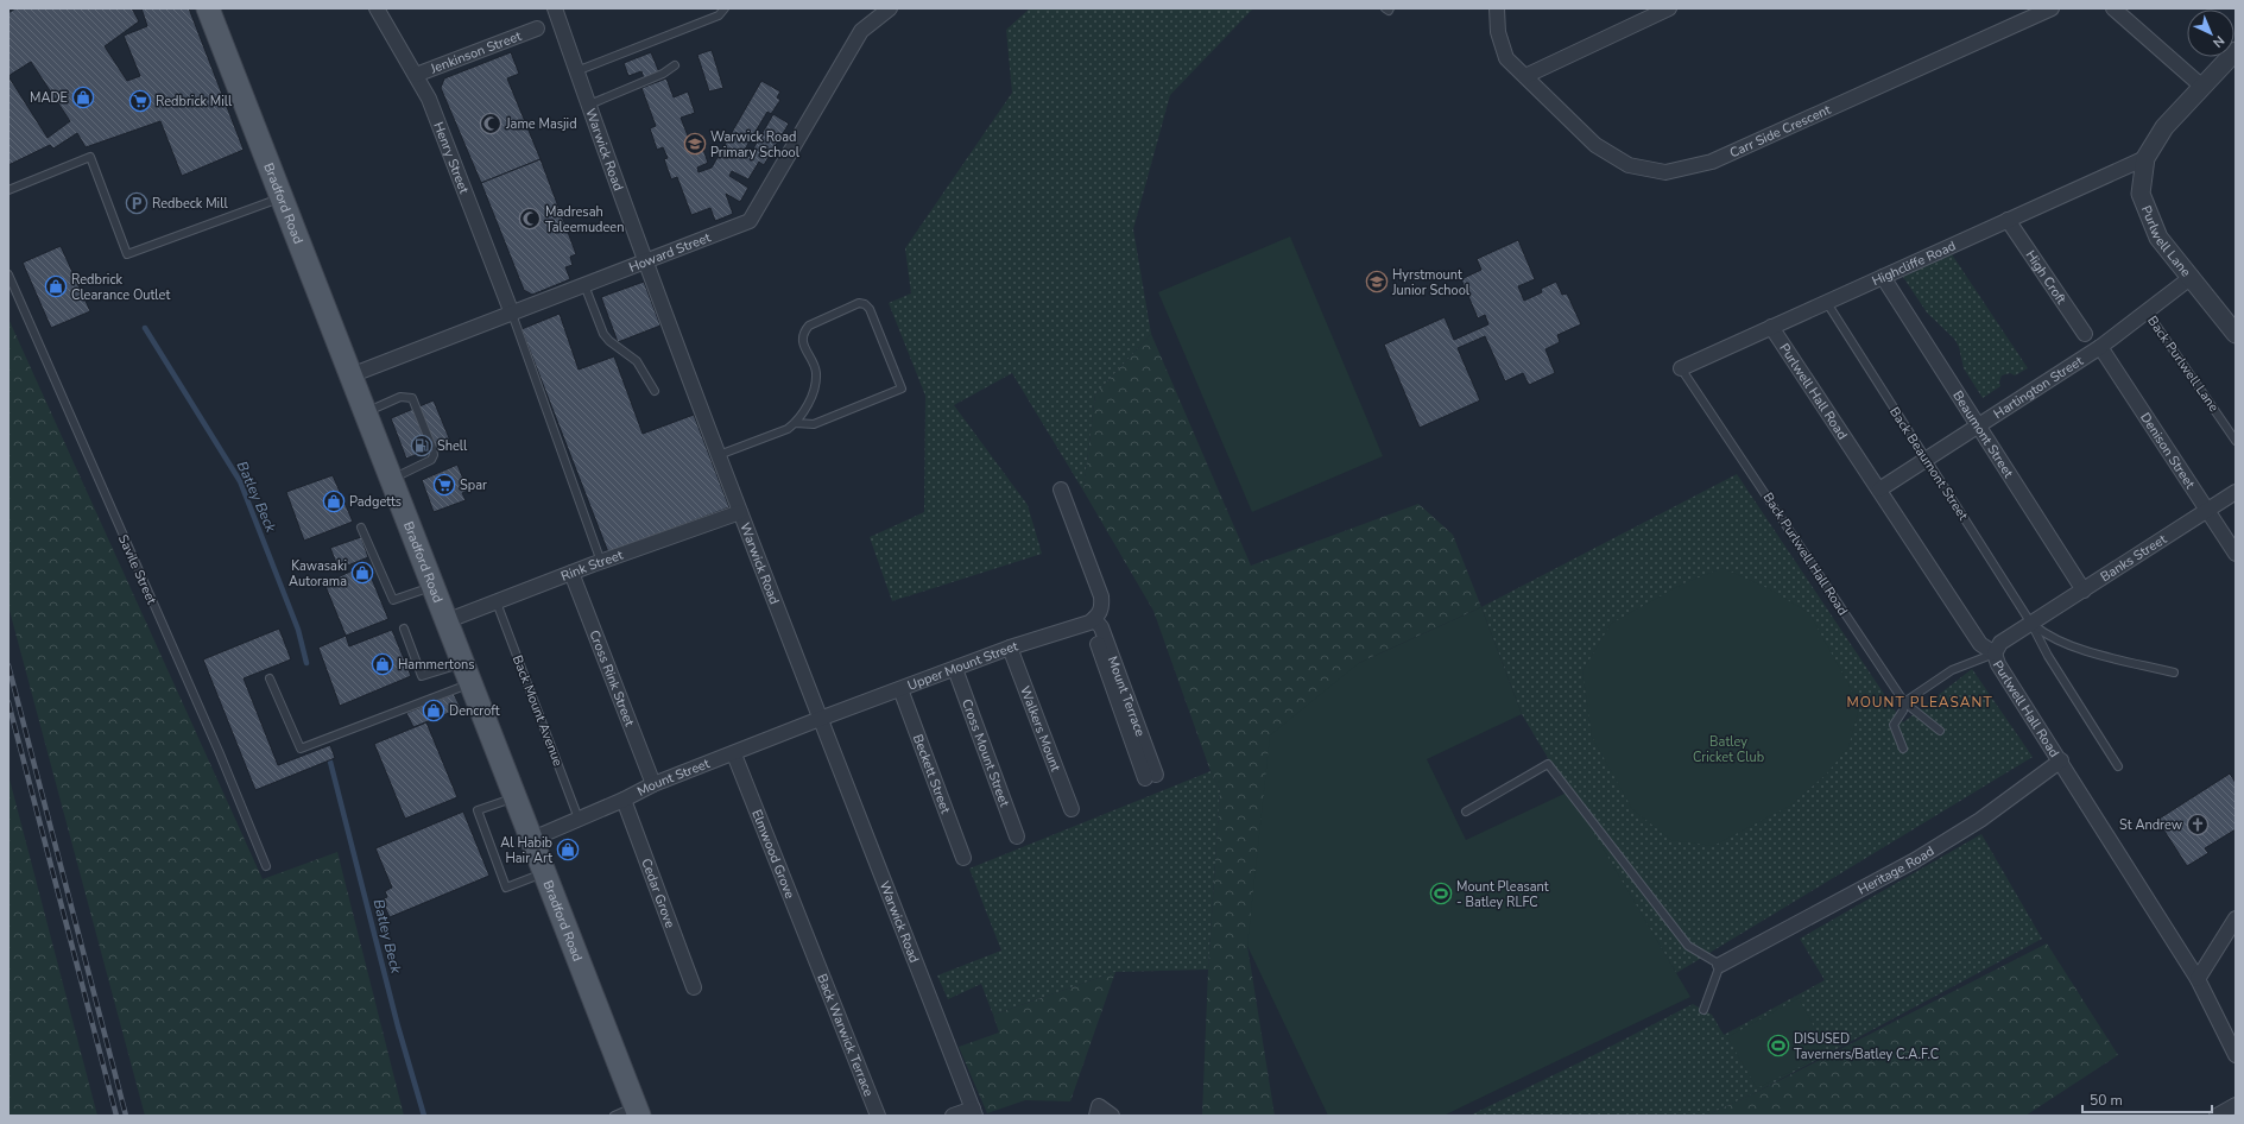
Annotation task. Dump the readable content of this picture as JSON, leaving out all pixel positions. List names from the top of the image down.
{
  "streets": {
    "main road": ["Bradford Road"],
    "street": [
      "Jenkinson Street",
      "Carr Side Crescent",
      "Warwick Road",
      "Henry Street",
      "Purlwell Lane",
      "Howard Street",
      "Highcliffe Road",
      "High Croft",
      "Hartington Street",
      "Purlwell Hall Road",
      "Beaumont Street",
      "Denison Street",
      "Banks Street",
      "Rink Street",
      "Upper Mount Street",
      "Cross Rink Street",
      "Mount Terrace",
      "Walkers Mount",
      "Cross Mount Street",
      "Beckett Street",
      "Mount Street",
      "Elmwood Grove",
      "Heritage Road",
      "Cedar Grove",
      "Back Warwick Terrace"
    ],
    "lane": [
      "Back Purlwell Lane",
      "Back Beaumont Street",
      "Back Purlwell Hall Road",
      "Savile Street",
      "Back Mount Avenue"
    ]
  },
  "crossings": [
    ["Jenkinson Street", "Henry Street"],
    ["Warwick Road", "Howard Street"],
    ["Warwick Road", "Rink Street"],
    ["Warwick Road", "Upper Mount Street"],
    ["Warwick Road", "Mount Street"],
    ["Henry Street", "Howard Street"],
    ["Bradford Road", "Howard Street"],
    ["Bradford Road", "Rink Street"],
    ["Bradford Road", "Mount Street"],
    ["Purlwell Lane", "Highcliffe Road"],
    ["Purlwell Lane", "Hartington Street"],
    ["Highcliffe Road", "High Croft"],
    ["Highcliffe Road", "Purlwell Hall Road"],
    ["Highcliffe Road", "Beaumont Street"],
    ["Highcliffe Road", "Back Beaumont Street"],
    ["Highcliffe Road", "Back Purlwell Hall Road"],
    ["Back Purlwell Lane", "Hartington Street"],
    ["Hartington Street", "Purlwell Hall Road"],
    ["Hartington Street", "Beaumont Street"],
    ["Hartington Street", "Denison Street"],
    ["Hartington Street", "Back Beaumont Street"],
    ["Purlwell Hall Road", "Banks Street"],
    ["Purlwell Hall Road", "Heritage Road"],
    ["Beaumont Street", "Banks Street"],
    ["Denison Street", "Banks Street"],
    ["Back Beaumont Street", "Banks Street"],
    ["Rink Street", "Cross Rink Street"],
    ["Rink Street", "Back Mount Avenue"],
    ["Upper Mount Street", "Mount Terrace"],
    ["Upper Mount Street", "Walkers Mount"],
    ["Upper Mount Street", "Cross Mount Street"],
    ["Upper Mount Street", "Beckett Street"],
    ["Upper Mount Street", "Mount Street"],
    ["Cross Rink Street", "Mount Street"],
    ["Back Mount Avenue", "Mount Street"],
    ["Mount Street", "Elmwood Grove"],
    ["Mount Street", "Cedar Grove"],
    ["Elmwood Grove", "Back Warwick Terrace"]
  ],
  "districts": ["MOUNT PLEASANT"],
  "water": ["Batley Beck"],
  "parks": ["Batley Cricket Club"],
  "places": {
    "shop": [
      "MADE",
      "Redbrick Clearance Outlet",
      "Padgetts",
      "Kawasaki Autorama",
      "Hammertons",
      "Dencroft",
      "Al Habib Hair Art"
    ],
    "supermarket": ["Redbrick Mill", "Spar"],
    "mosque": ["Jame Masjid", "Madresah Taleemudeen"],
    "school or university": ["Warwick Road Primary School", "Hyrstmount Junior School"],
    "parking": ["Redbeck Mill"],
    "fuel station": ["Shell"],
    "church": ["St Andrew"],
    "sports": ["Mount Pleasant - Batley RLFC", "DISUSED Taverners/Batley C.A.F.C"]
  },
  "scale_bar": "50 m",
  "north": "bottom right"
}
